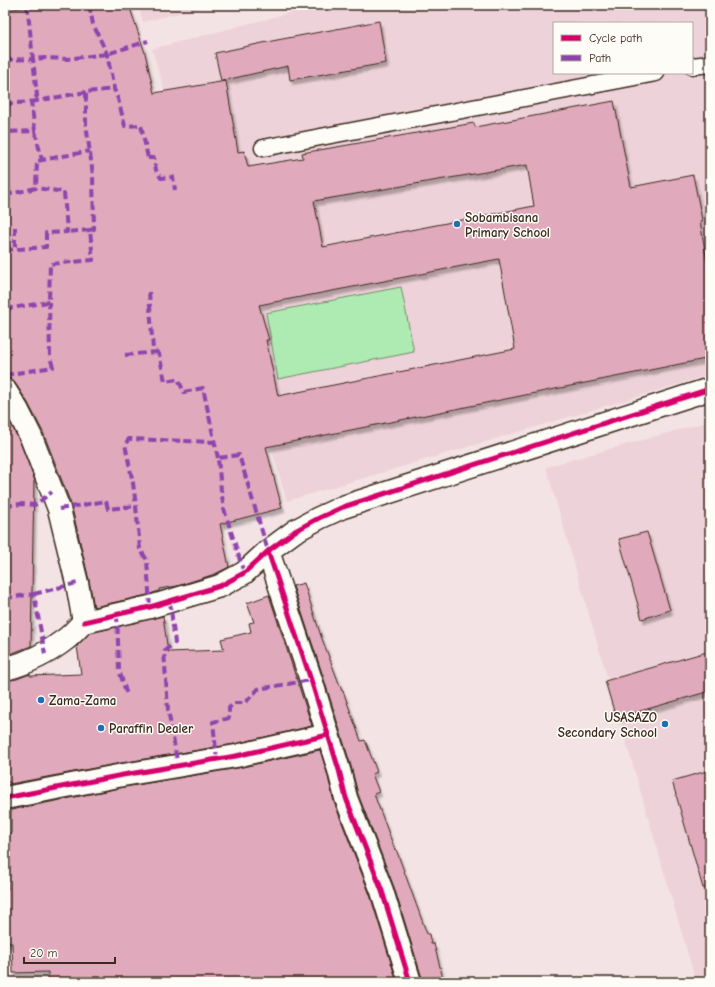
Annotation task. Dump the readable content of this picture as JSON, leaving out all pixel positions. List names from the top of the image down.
{
  "places": [
    "Sobambisana Primary School",
    "Zama-Zama",
    "USASAZO Secondary School",
    "Paraffin Dealer"
  ],
  "legend": ["Cycle path", "Path"],
  "scale_bar": "20 m"
}
